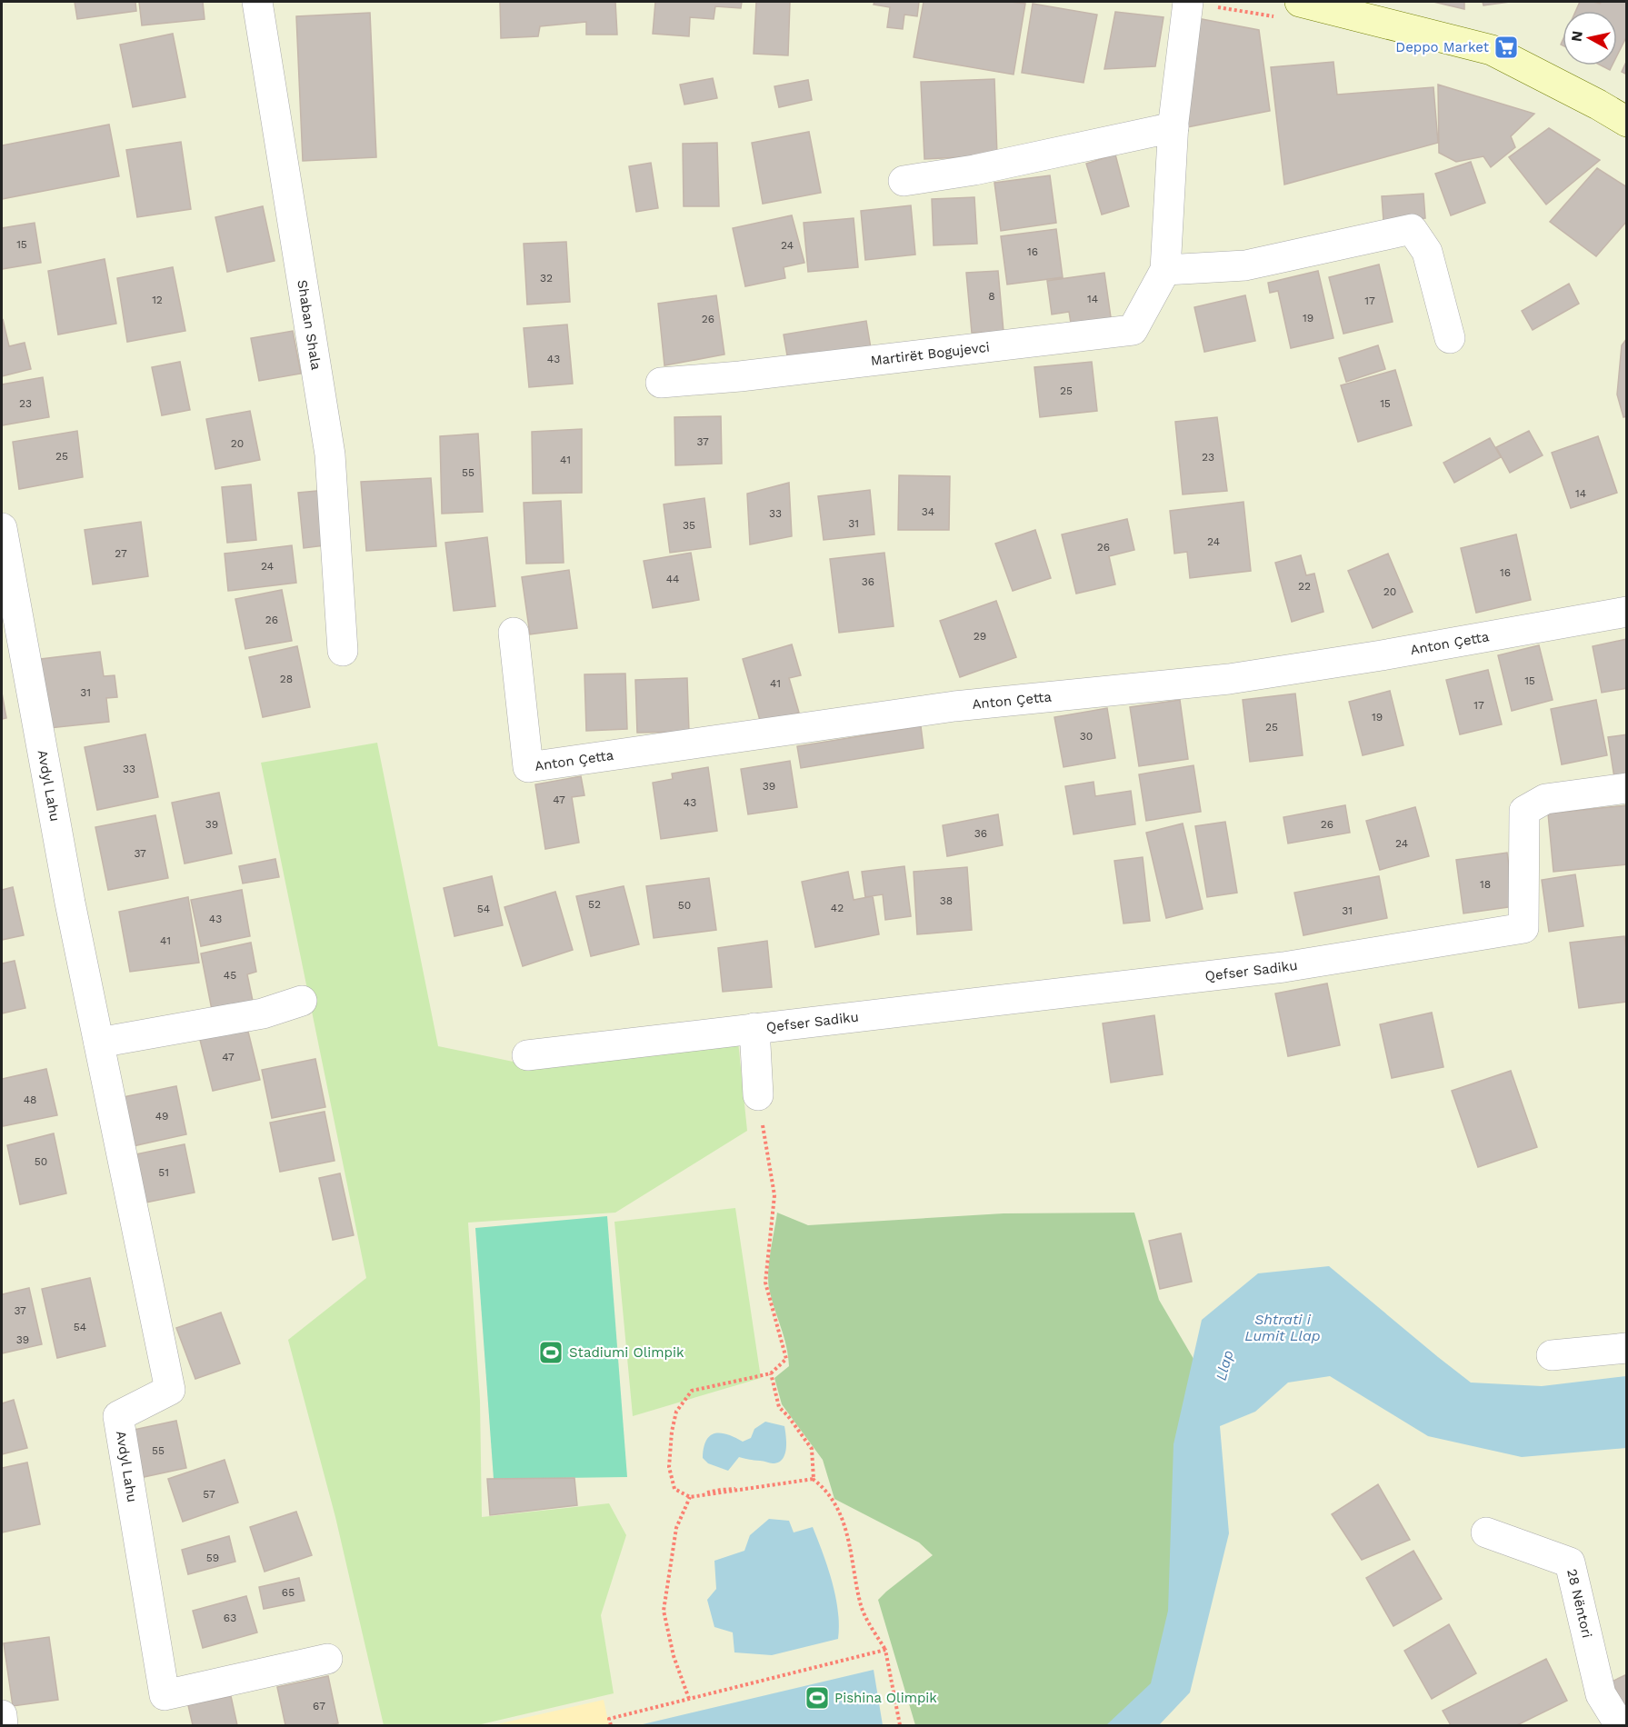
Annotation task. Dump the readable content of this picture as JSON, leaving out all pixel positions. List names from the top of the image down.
{
  "streets": {
    "street": [
      "Shaban Shala",
      "Martirët Bogujevci",
      "Anton Çetta",
      "Avdyl Lahu",
      "Qefser Sadiku",
      "28 Nëntori"
    ]
  },
  "water": ["Shtrati i Lumit Llap", "Llap"],
  "places": {
    "supermarket": ["Deppo Market"],
    "sports": ["Stadiumi Olimpik", "Pishina Olimpik"]
  },
  "house_numbers": [
    "15",
    "24",
    "16",
    "32",
    "8",
    "14",
    "12",
    "17",
    "19",
    "26",
    "43",
    "25",
    "23",
    "15",
    "37",
    "20",
    "25",
    "23",
    "41",
    "55",
    "14",
    "34",
    "33",
    "31",
    "35",
    "24",
    "26",
    "27",
    "24",
    "16",
    "44",
    "36",
    "22",
    "20",
    "26",
    "29",
    "28",
    "15",
    "41",
    "31",
    "17",
    "19",
    "25",
    "30",
    "33",
    "39",
    "47",
    "43",
    "39",
    "26",
    "36",
    "24",
    "37",
    "18",
    "38",
    "52",
    "50",
    "42",
    "54",
    "31",
    "43",
    "41",
    "45",
    "47",
    "48",
    "49",
    "50",
    "51",
    "37",
    "54",
    "39",
    "55",
    "57",
    "59",
    "65",
    "63",
    "67"
  ],
  "north": "left"
}
